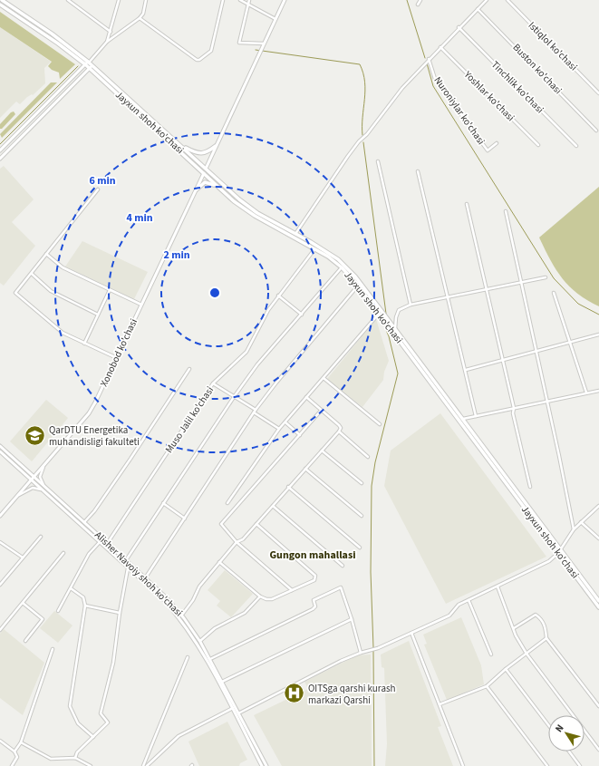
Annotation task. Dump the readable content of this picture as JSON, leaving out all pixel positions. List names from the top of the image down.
{
  "streets": {
    "highway": ["Jayxun shoh ko'chasi"],
    "main road": ["Xonobod ko'chasi", "Alisher Navoiy shoh ko'chasi"],
    "street": [
      "Istiqlol ko'chasi",
      "Buston ko'chasi",
      "Tinchlik ko'chasi",
      "Yoshlar ko'chasi",
      "Nuroniylar ko'chasi",
      "Muso Jalil ko'chasi"
    ]
  },
  "crossings": [
    ["Jayxun shoh ko'chasi", "Xonobod ko'chasi"],
    ["Jayxun shoh ko'chasi", "Muso Jalil ko'chasi"],
    ["Xonobod ko'chasi", "Alisher Navoiy shoh ko'chasi"],
    ["Muso Jalil ko'chasi", "Alisher Navoiy shoh ko'chasi"]
  ],
  "districts": ["Gungon mahallasi"],
  "places": {
    "school or university": ["QarDTU Energetika muhandisligi fakulteti"],
    "hospital": ["OITSga qarshi kurash markazi Qarshi"]
  },
  "north": "top left",
  "rings": ["6 min", "4 min", "2 min"]
}
